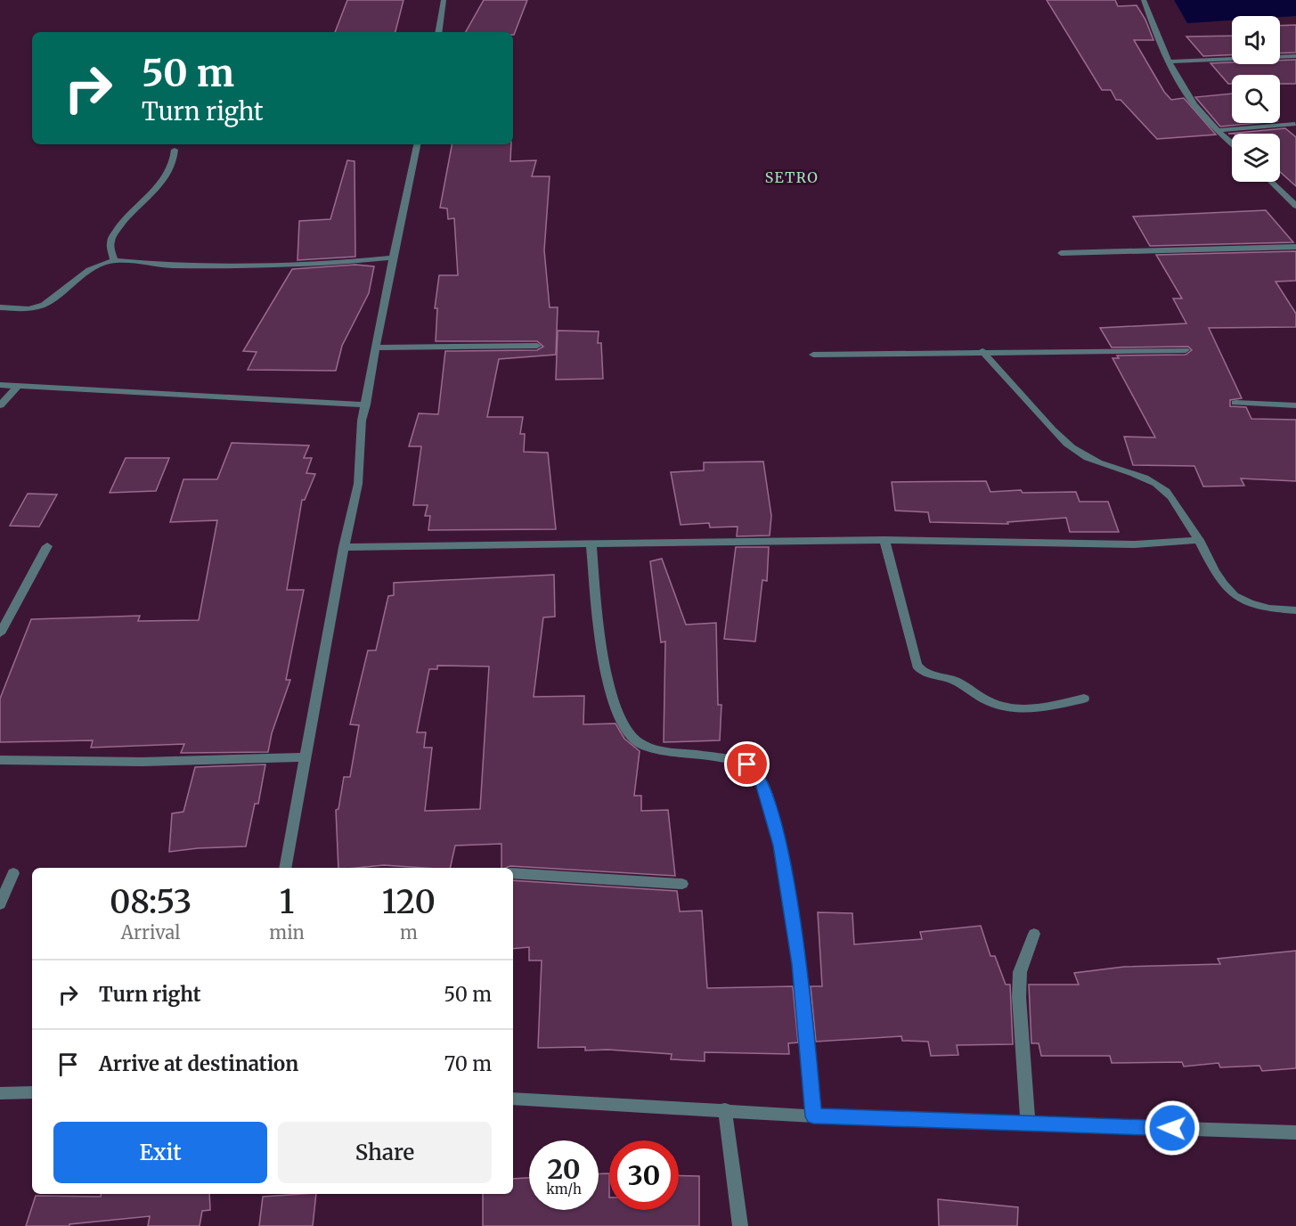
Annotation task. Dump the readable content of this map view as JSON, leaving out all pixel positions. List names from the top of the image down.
{
  "districts": ["SETRO"],
  "page": {
    "turn": ["50 m", "Turn right"],
    "eta": [
      "08:53",
      "Arrival",
      "1",
      "min",
      "120",
      "m"
    ],
    "list": [
      {
        "name": "Turn right",
        "value": "50 m"
      },
      {
        "name": "Arrive at destination",
        "value": "70 m"
      }
    ],
    "buttons": ["Exit", "Share"],
    "speed": "20 km/h",
    "limit": "30"
  }
}
